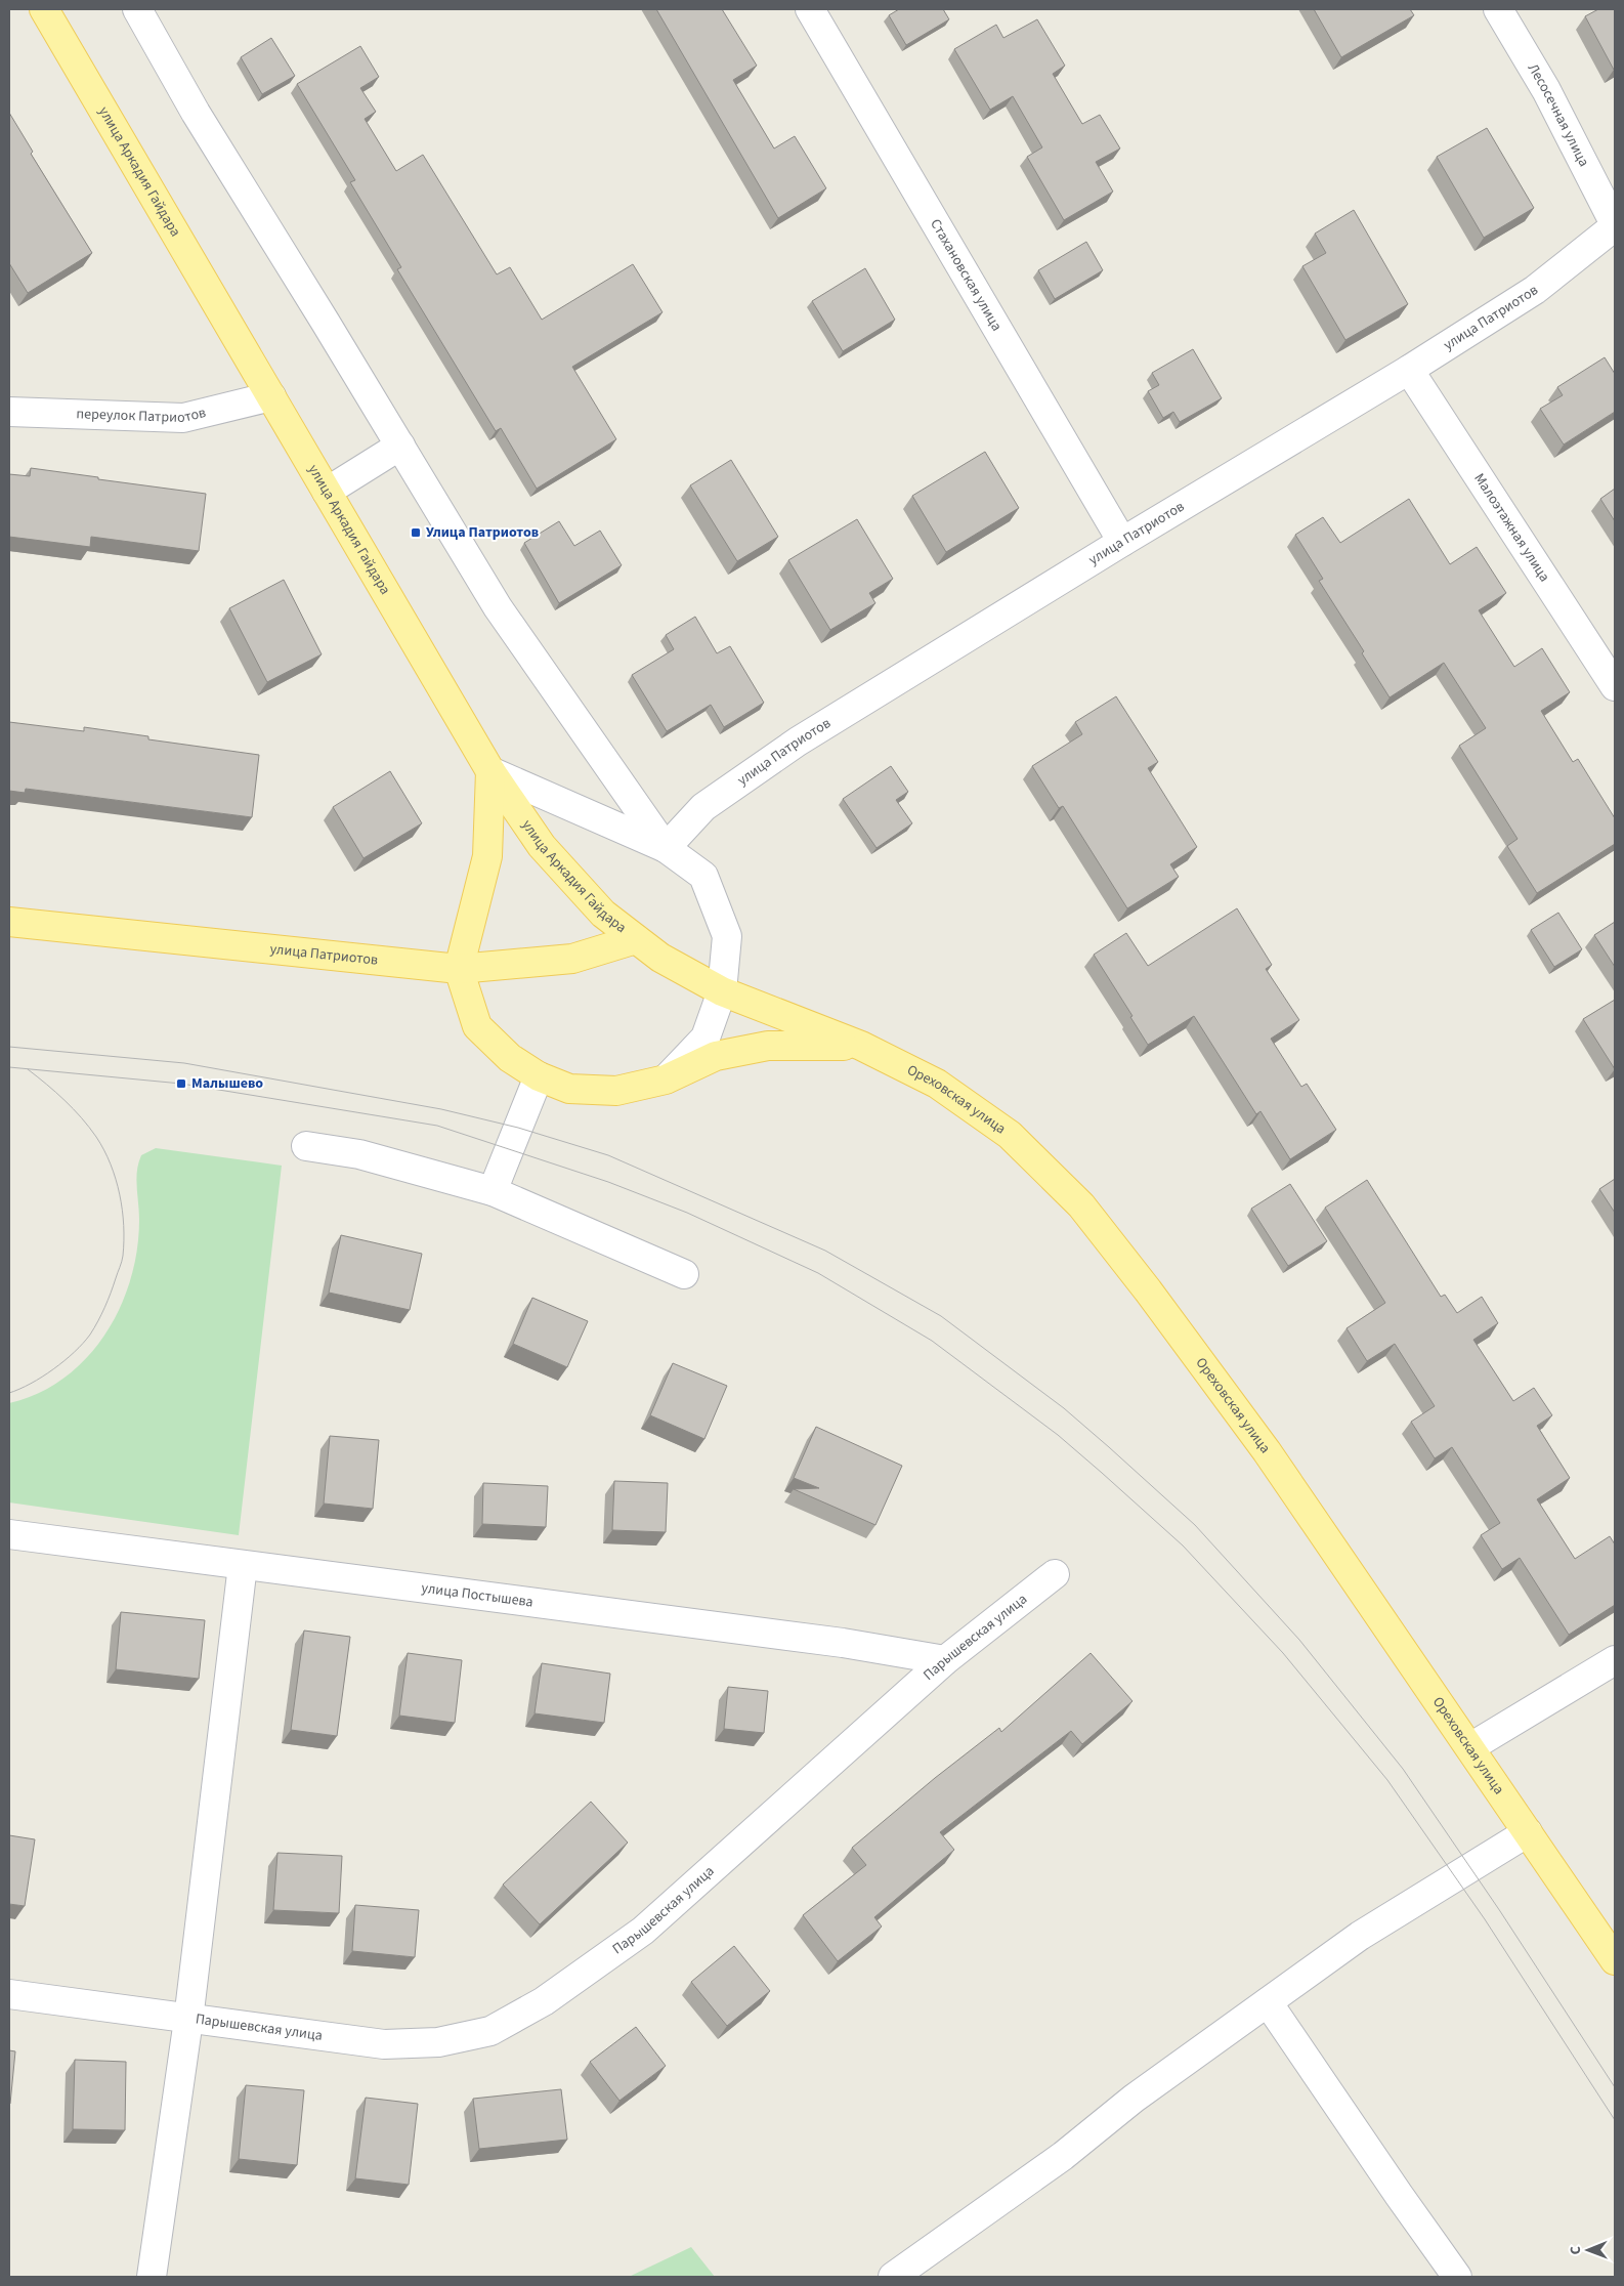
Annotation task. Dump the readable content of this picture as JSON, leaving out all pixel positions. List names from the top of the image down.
{
  "streets": {
    "main road": ["улица Аркадия Гайдара", "улица Патриотов", "Ореховская улица"],
    "street": [
      "Лесосечная улица",
      "Стахановская улица",
      "переулок Патриотов",
      "Малоэтажная улица",
      "улица Постышева",
      "Парышевская улица"
    ]
  },
  "crossings": [
    ["Лесосечная улица", "улица Патриотов"],
    ["улица Аркадия Гайдара", "улица Патриотов"],
    ["улица Аркадия Гайдара", "переулок Патриотов"],
    ["улица Аркадия Гайдара", "Ореховская улица"],
    ["Стахановская улица", "улица Патриотов"],
    ["улица Патриотов", "Малоэтажная улица"],
    ["улица Постышева", "Парышевская улица"]
  ],
  "places": {
    "transit": ["Улица Патриотов", "Малышево"]
  },
  "north": "left"
}
